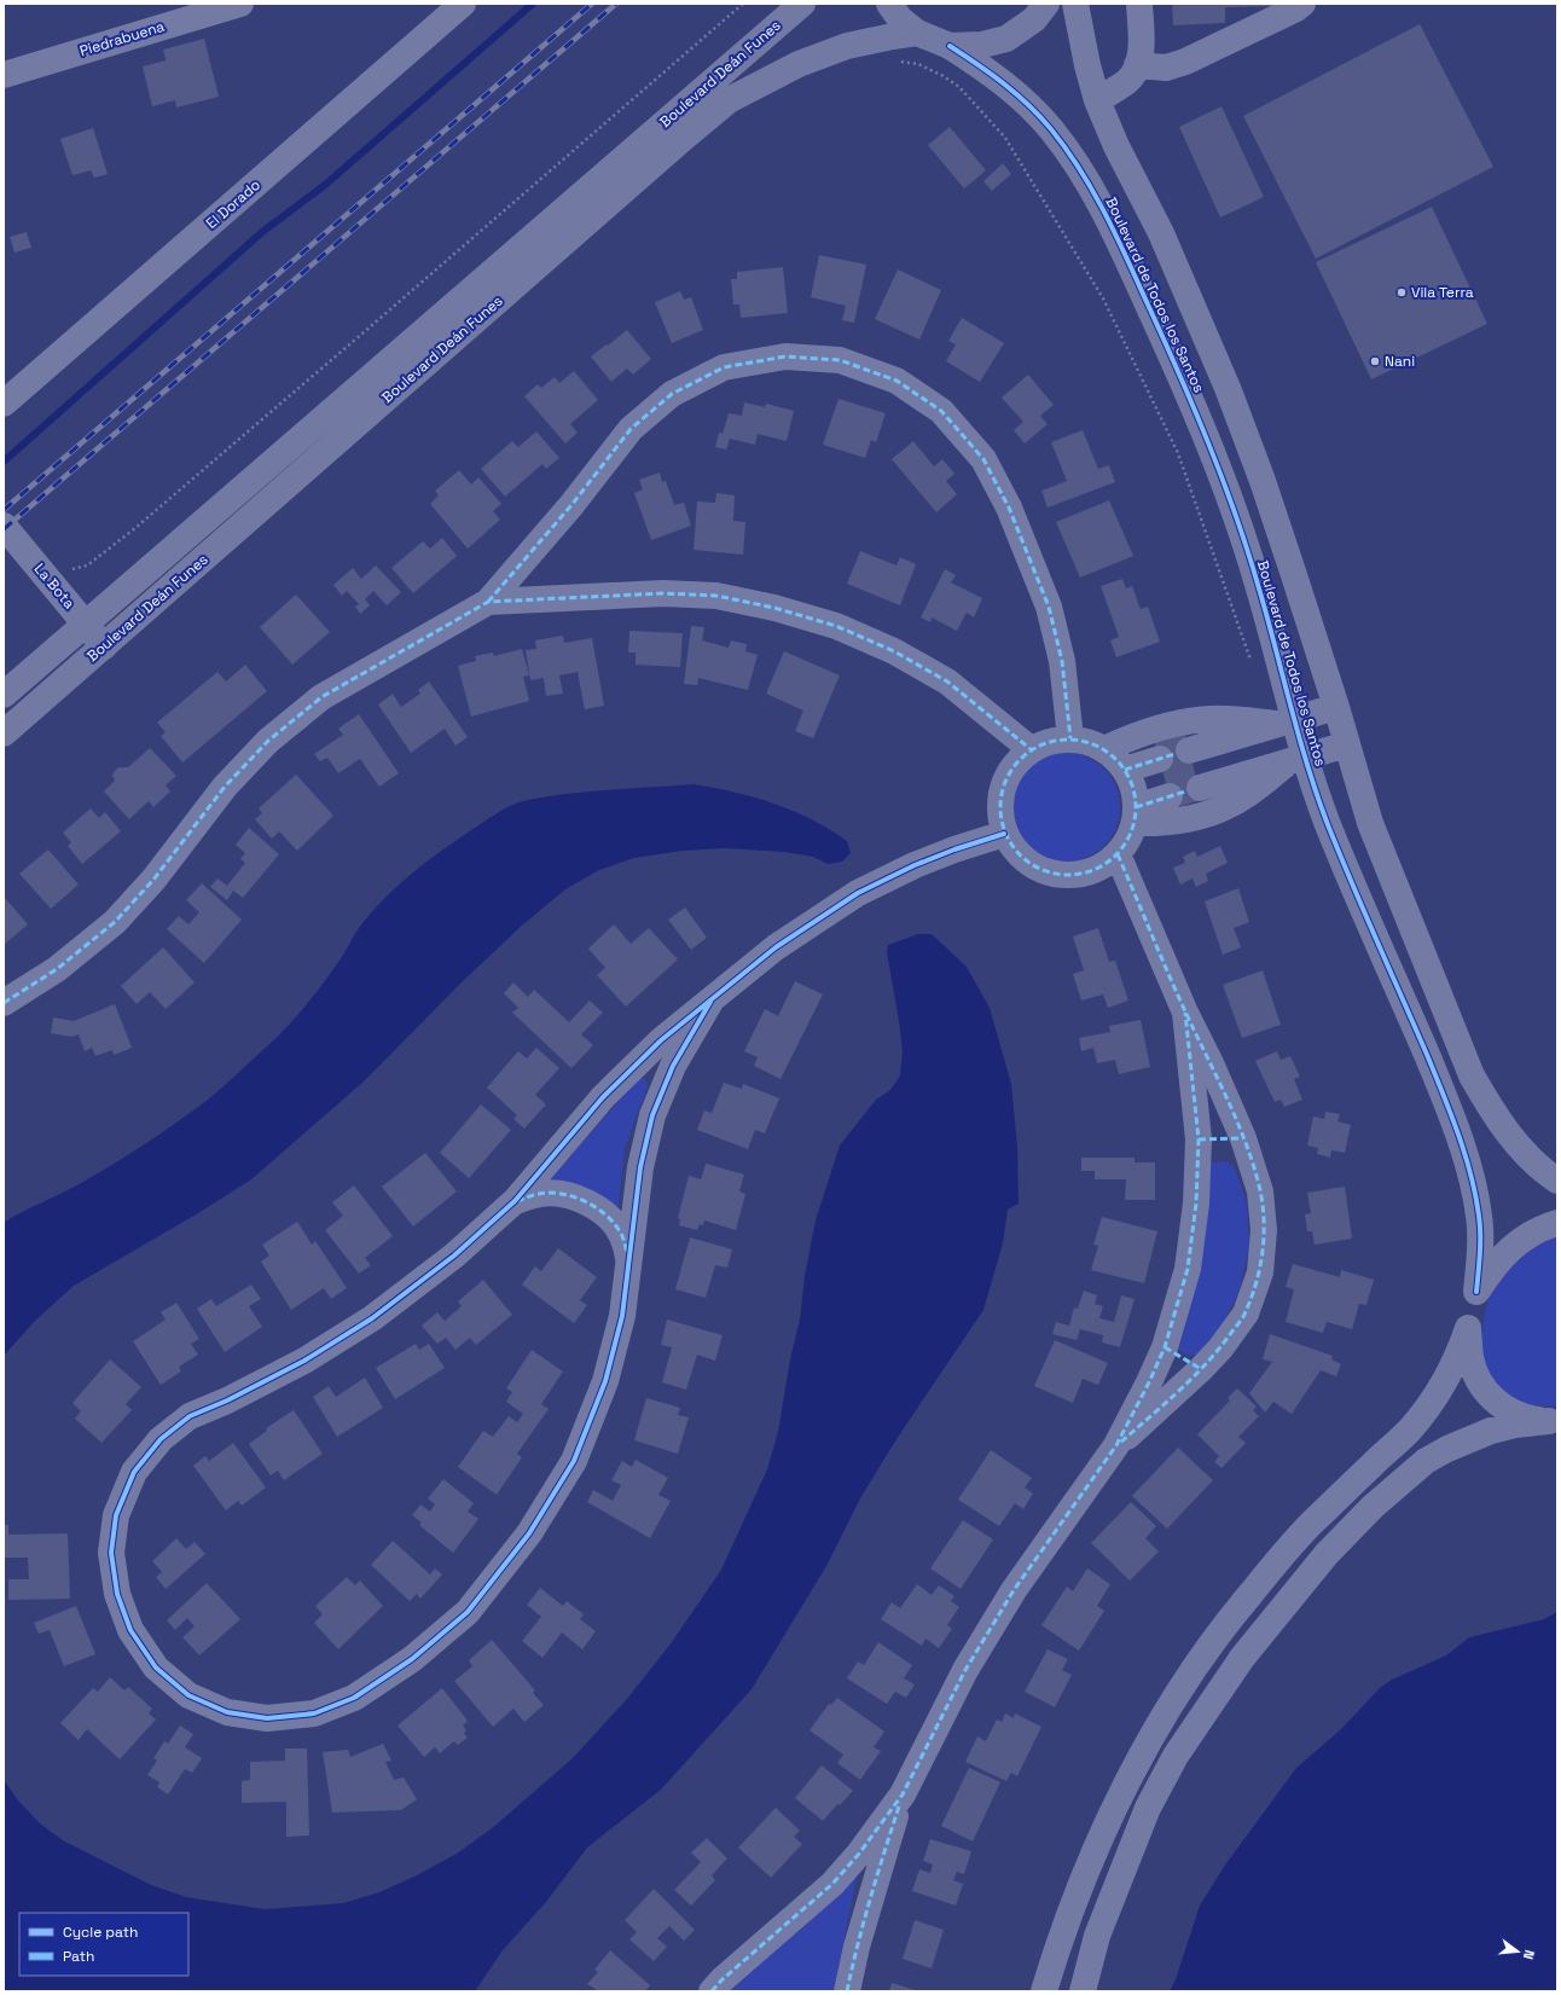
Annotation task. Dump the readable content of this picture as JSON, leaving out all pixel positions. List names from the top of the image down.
{
  "streets": {
    "main road": ["Boulevard Deán Funes"],
    "street": [
      "Piedrabuena",
      "El Dorado",
      "Boulevard de Todos los Santos",
      "La Bota"
    ]
  },
  "crossings": [
    ["Boulevard Deán Funes", "La Bota"]
  ],
  "places": ["Vila Terra", "Nani"],
  "legend": ["Cycle path", "Path"],
  "north": "right"
}
